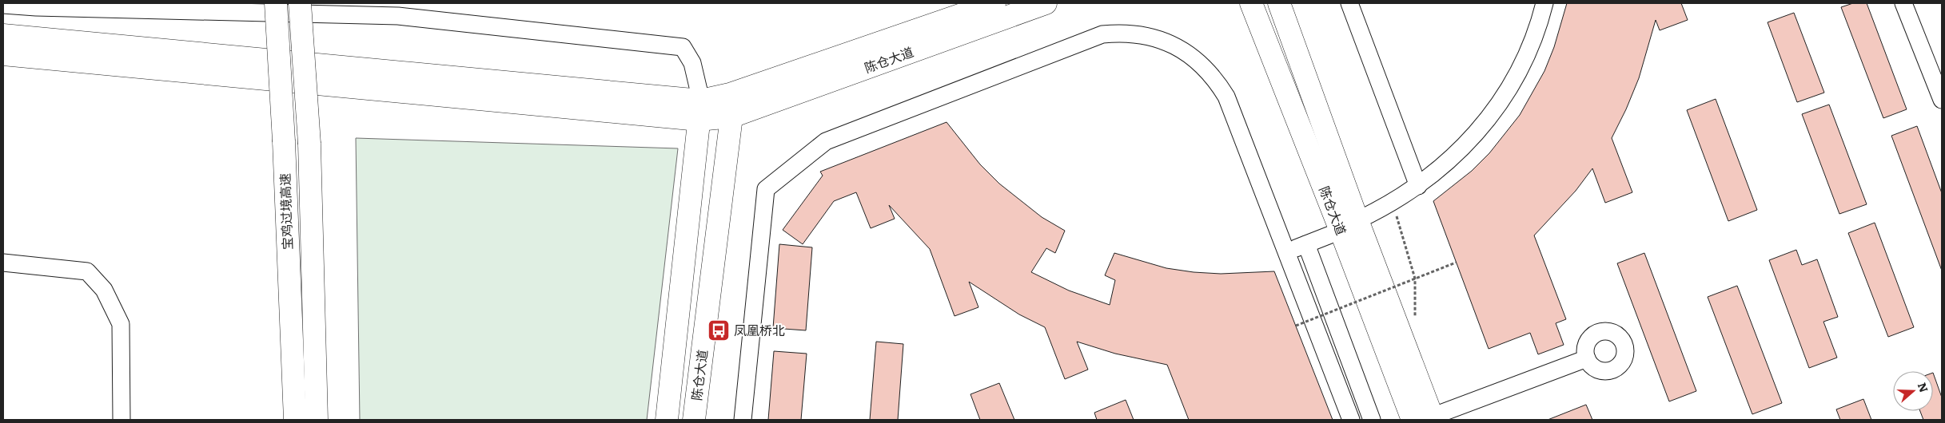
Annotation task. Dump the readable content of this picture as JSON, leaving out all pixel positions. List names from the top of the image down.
{
  "streets": {
    "main road": ["陈仓大道", "宝鸡过境高速"]
  },
  "places": {
    "bus stop": ["凤凰桥北"]
  },
  "north": "right"
}
